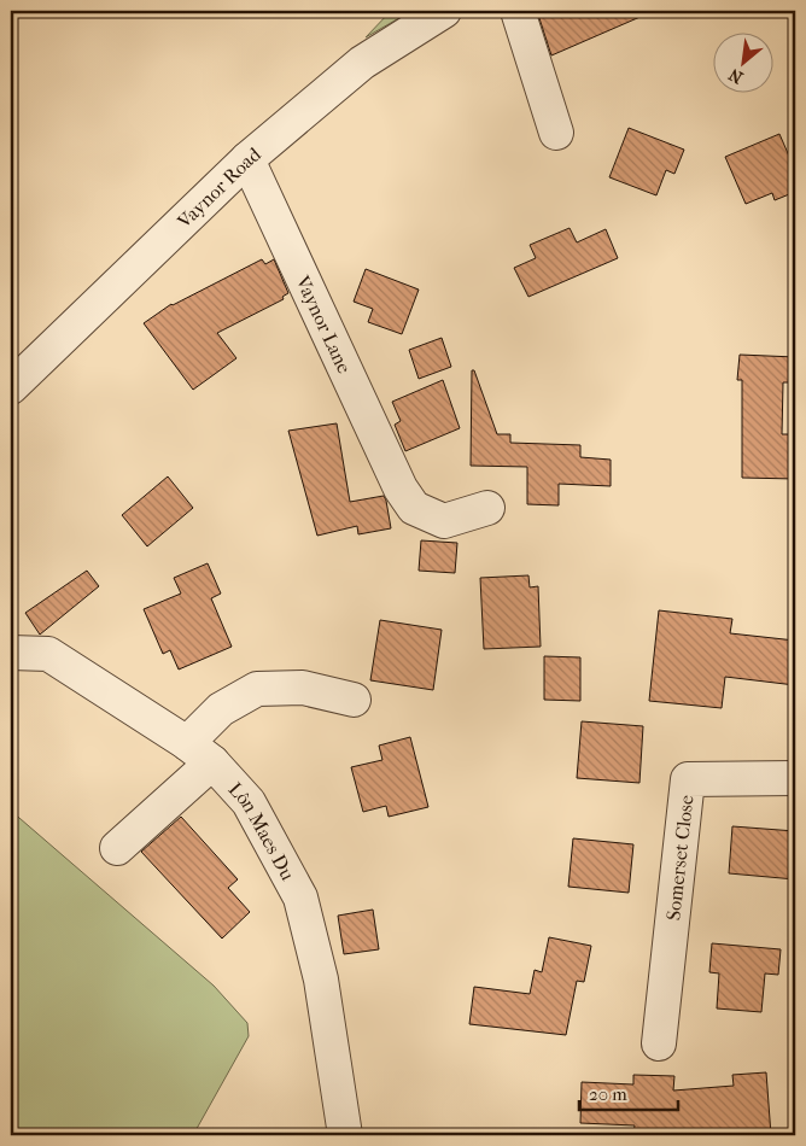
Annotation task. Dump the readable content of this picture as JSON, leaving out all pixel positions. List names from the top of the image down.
{
  "streets": {
    "street": [
      "Vaynor Road",
      "Vaynor Lane",
      "Lôn Maes Du",
      "Somerset Close"
    ]
  },
  "crossings": [
    ["Vaynor Road", "Vaynor Lane"]
  ],
  "scale_bar": "20 m",
  "north": "bottom left"
}
